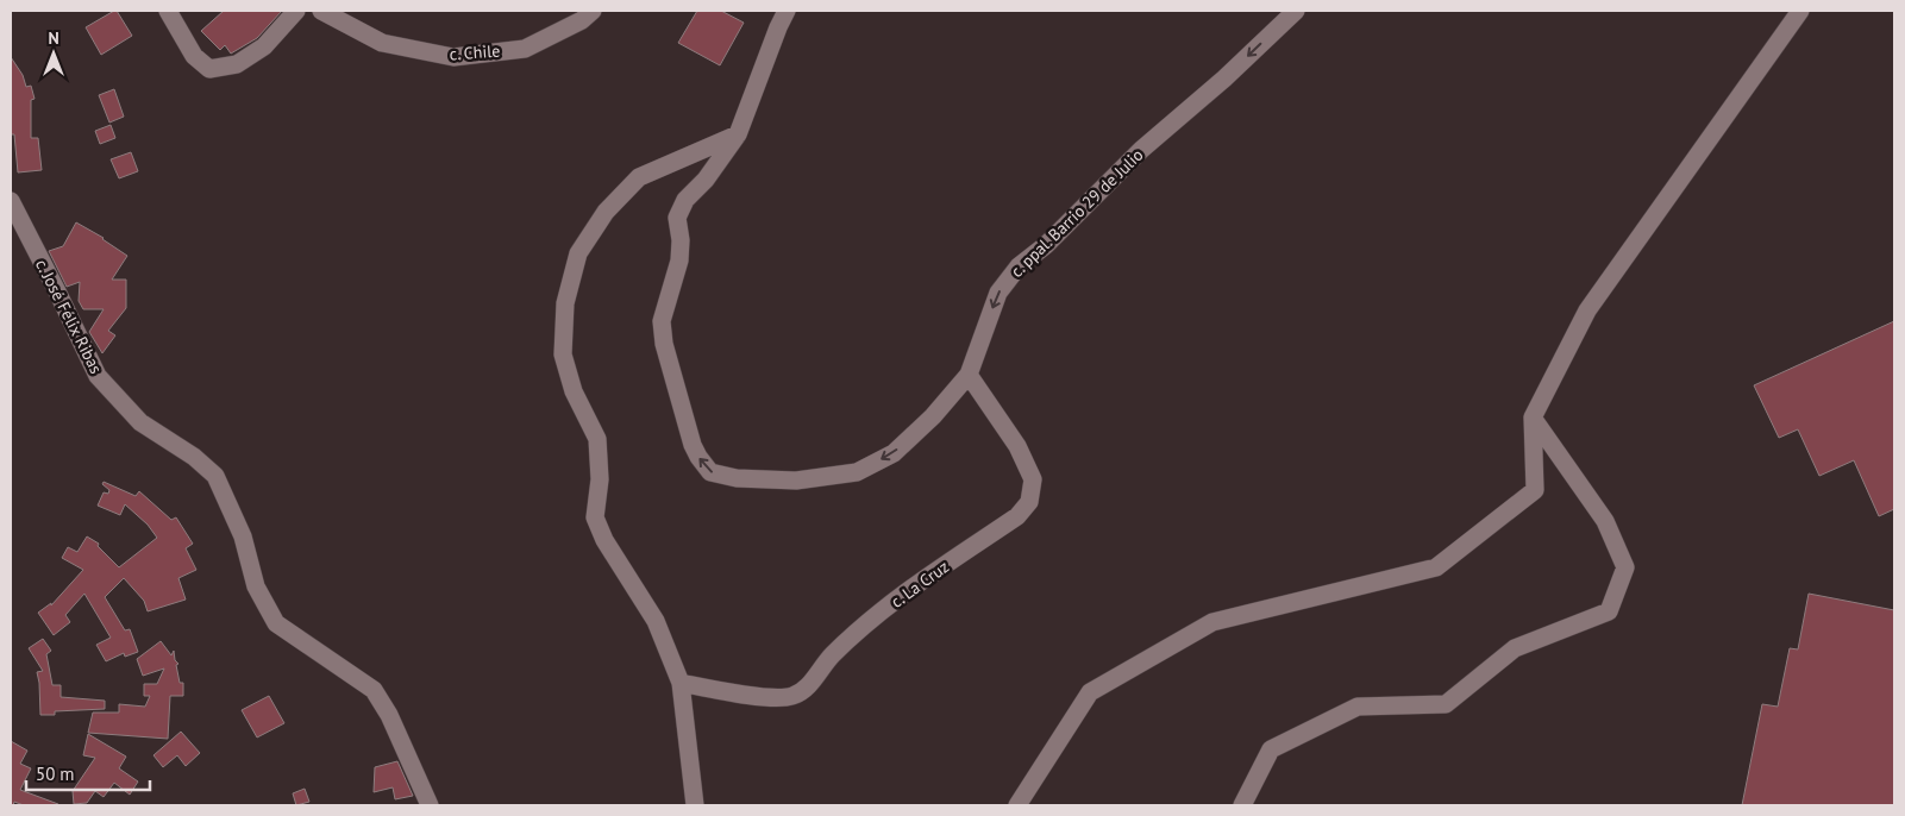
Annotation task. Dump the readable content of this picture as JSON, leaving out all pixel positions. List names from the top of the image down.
{
  "streets": {
    "street": [
      "c. Chile",
      "c. ppal. Barrio 29 de Julio",
      "c. José Félix Ribas",
      "c. La Cruz"
    ]
  },
  "crossings": [
    ["c. ppal. Barrio 29 de Julio", "c. La Cruz"]
  ],
  "scale_bar": "50 m",
  "north": "top"
}
